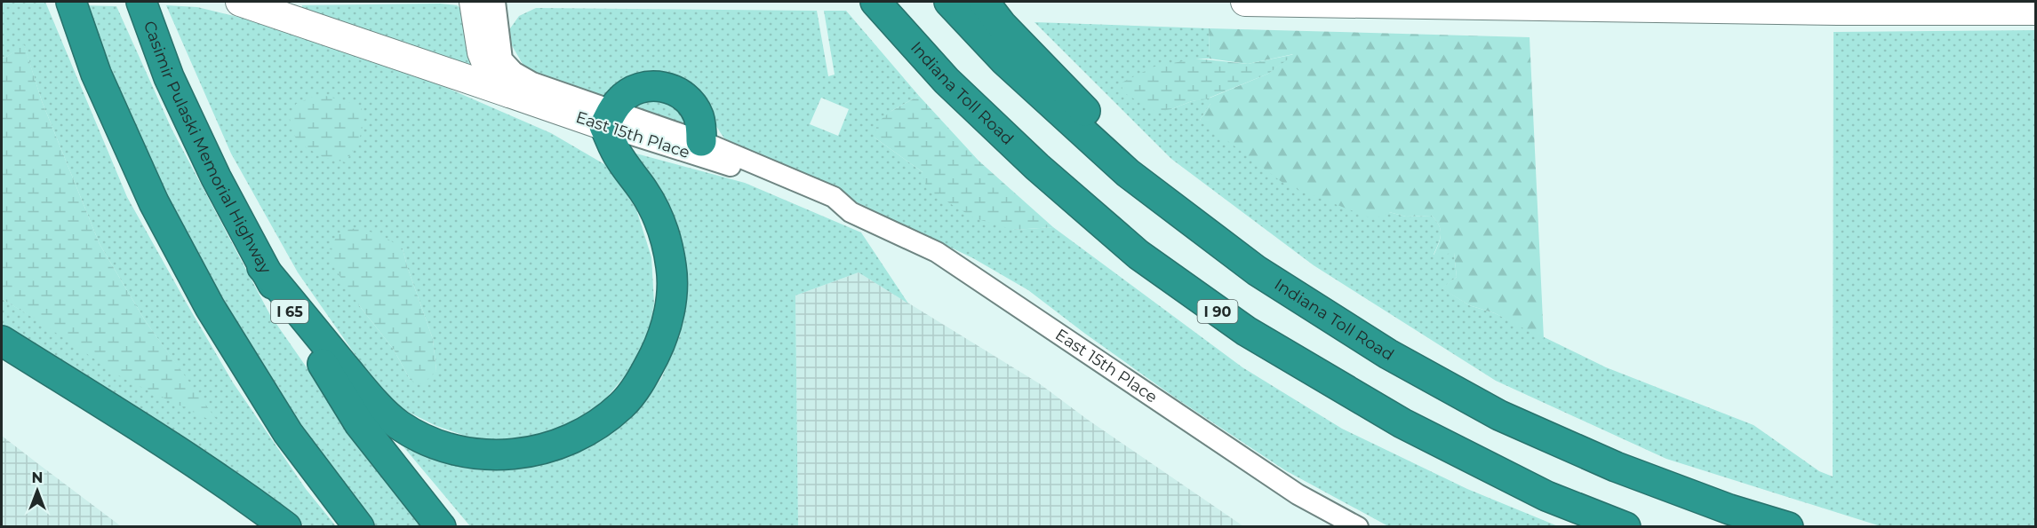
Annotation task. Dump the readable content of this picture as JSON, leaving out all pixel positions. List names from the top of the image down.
{
  "streets": {
    "highway": [
      "Indiana Toll Road",
      "Casimir Pulaski Memorial Highway",
      "I 65",
      "I 90"
    ],
    "street": ["East 15th Place"]
  },
  "north": "top"
}
